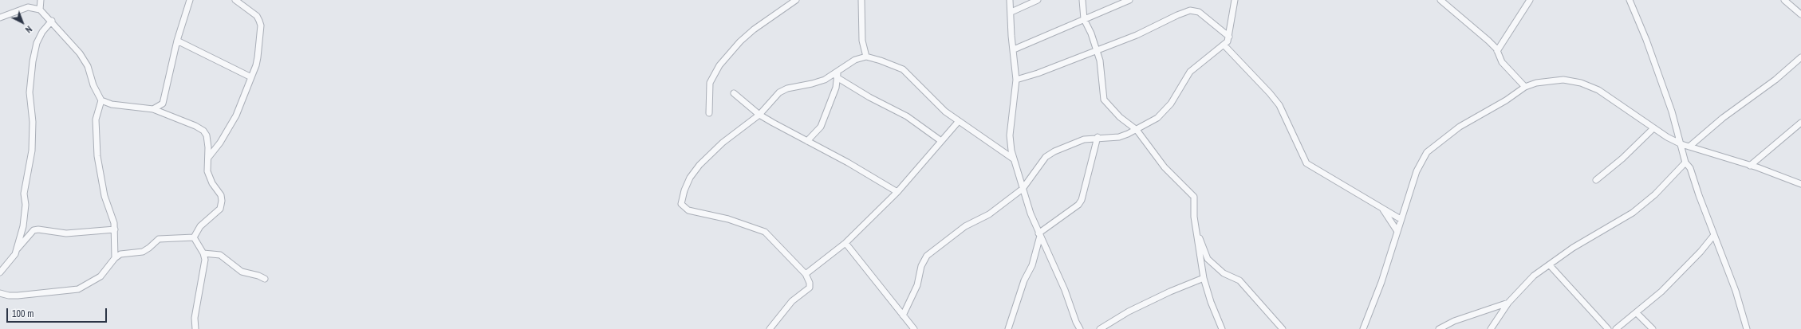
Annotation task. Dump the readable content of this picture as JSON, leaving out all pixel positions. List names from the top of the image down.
{
  "scale_bar": "100 m",
  "north": "bottom right"
}
